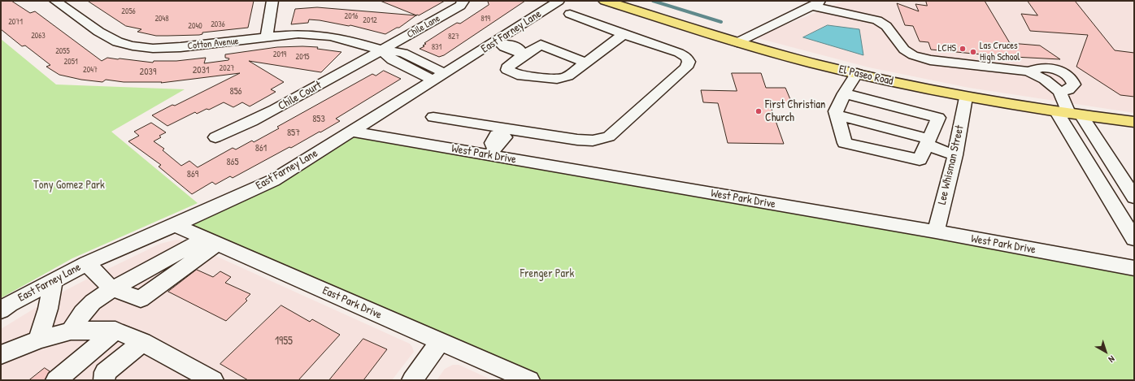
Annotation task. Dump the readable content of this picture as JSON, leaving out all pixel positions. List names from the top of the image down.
{
  "streets": {
    "main road": ["El Paseo Road"],
    "street": [
      "Chile Lane",
      "East Farney Lane",
      "Cotton Avenue",
      "Chile Court",
      "West Park Drive",
      "Lee Whisman Street",
      "East Park Drive"
    ]
  },
  "crossings": [
    ["Chile Lane", "Cotton Avenue"],
    ["Chile Lane", "Chile Court"],
    ["East Farney Lane", "Cotton Avenue"],
    ["East Farney Lane", "West Park Drive"],
    ["East Farney Lane", "East Park Drive"],
    ["Cotton Avenue", "Chile Court"],
    ["El Paseo Road", "Lee Whisman Street"],
    ["West Park Drive", "Lee Whisman Street"]
  ],
  "parks": ["Tony Gomez Park", "Frenger Park"],
  "places": ["LCHS", "Las Cruces High School", "First Christian Church"],
  "house_numbers": [
    "2056",
    "2016",
    "2048",
    "819",
    "2012",
    "2071",
    "2036",
    "2040",
    "2063",
    "827",
    "831",
    "2055",
    "2019",
    "2015",
    "2051",
    "2027",
    "2047",
    "2031",
    "2039",
    "856",
    "853",
    "857",
    "861",
    "865",
    "869",
    "1955"
  ],
  "north": "bottom right"
}
